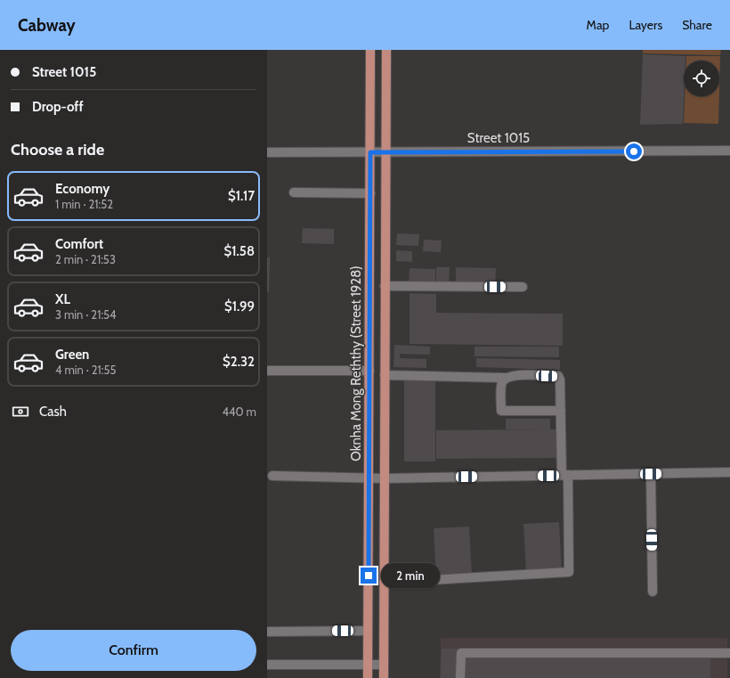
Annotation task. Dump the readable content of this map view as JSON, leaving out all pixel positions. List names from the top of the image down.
{
  "streets": {
    "main road": ["Oknha Mong Reththy (Street 1928)"],
    "street": ["Street 1015"]
  },
  "crossings": [
    ["Street 1015", "Oknha Mong Reththy (Street 1928)"]
  ],
  "page": {
    "header": "Cabway",
    "nav": ["Map", "Layers", "Share"],
    "banner": ["Street 1015", "Drop-off"],
    "heading": "Choose a ride",
    "list": [
      {
        "name": "Economy",
        "note": "1 min · 21:52",
        "value": "$1.17"
      },
      {
        "name": "Comfort",
        "note": "2 min · 21:53",
        "value": "$1.58"
      },
      {
        "name": "XL",
        "note": "3 min · 21:54",
        "value": "$1.99"
      },
      {
        "name": "Green",
        "note": "4 min · 21:55",
        "value": "$2.32"
      }
    ],
    "pay": ["Cash", "440 m"],
    "bubble": "2 min",
    "buttons": "Confirm"
  }
}
